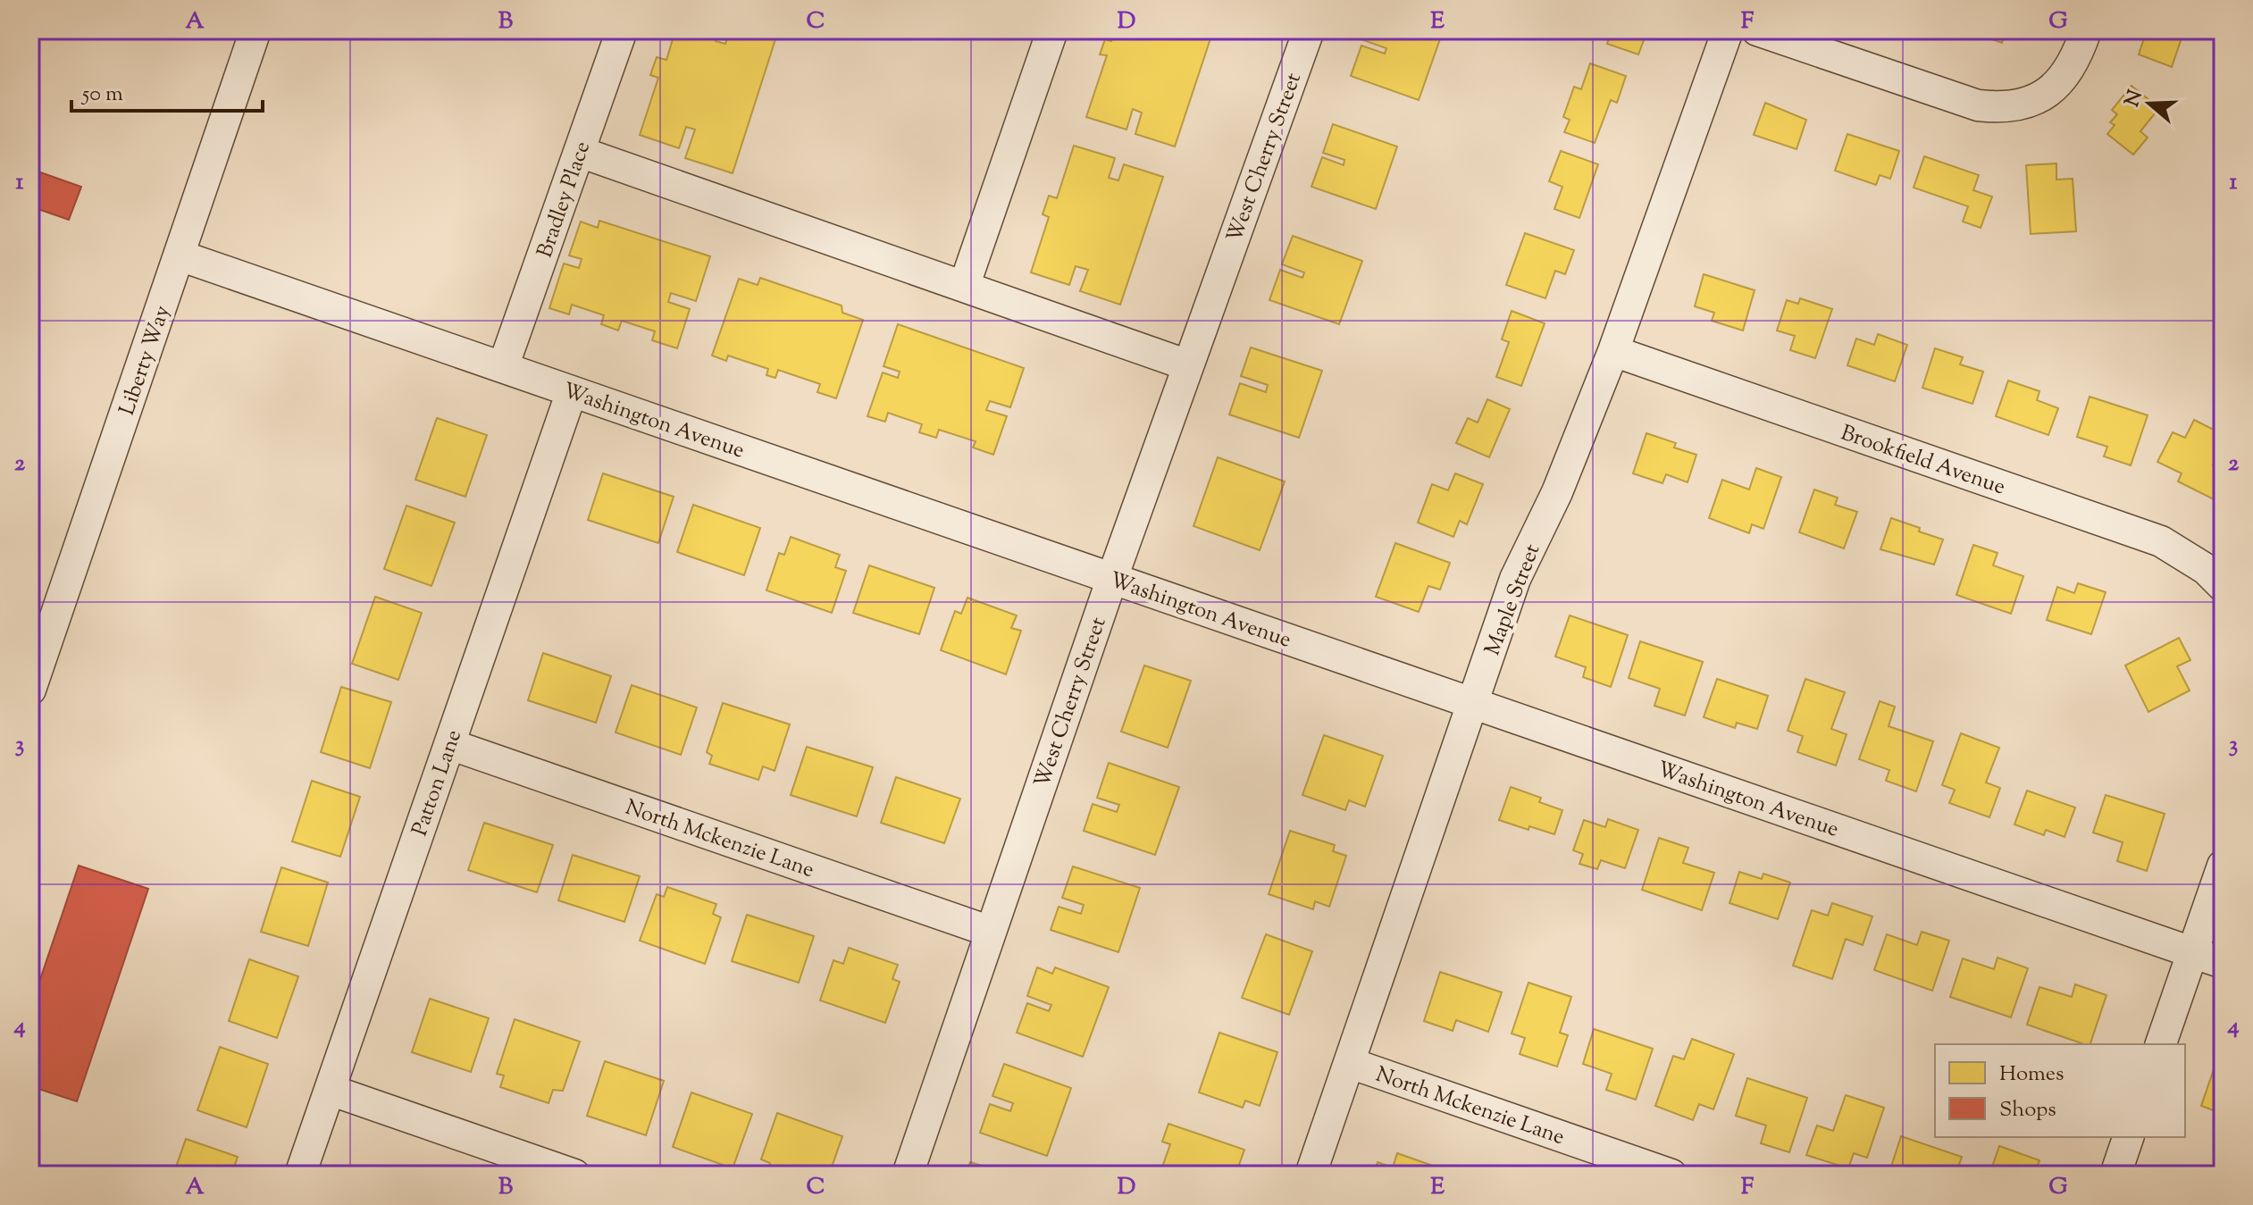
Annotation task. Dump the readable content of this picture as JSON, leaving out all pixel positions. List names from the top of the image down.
{
  "streets": {
    "street": [
      "West Cherry Street",
      "Bradley Place",
      "Liberty Way",
      "Washington Avenue",
      "Brookfield Avenue",
      "Maple Street",
      "Patton Lane",
      "North Mckenzie Lane"
    ]
  },
  "crossings": [
    ["West Cherry Street", "Washington Avenue"],
    ["West Cherry Street", "North Mckenzie Lane"],
    ["Bradley Place", "Washington Avenue"],
    ["Liberty Way", "Washington Avenue"],
    ["Washington Avenue", "Maple Street"],
    ["Washington Avenue", "Patton Lane"],
    ["Brookfield Avenue", "Maple Street"],
    ["Maple Street", "North Mckenzie Lane"],
    ["Patton Lane", "North Mckenzie Lane"]
  ],
  "legend": ["Homes", "Shops"],
  "scale_bar": "50 m",
  "north": "left",
  "grid": {
    "columns": [
      "A",
      "B",
      "C",
      "D",
      "E",
      "F",
      "G"
    ],
    "rows": [
      "1",
      "2",
      "3",
      "4"
    ]
  }
}
